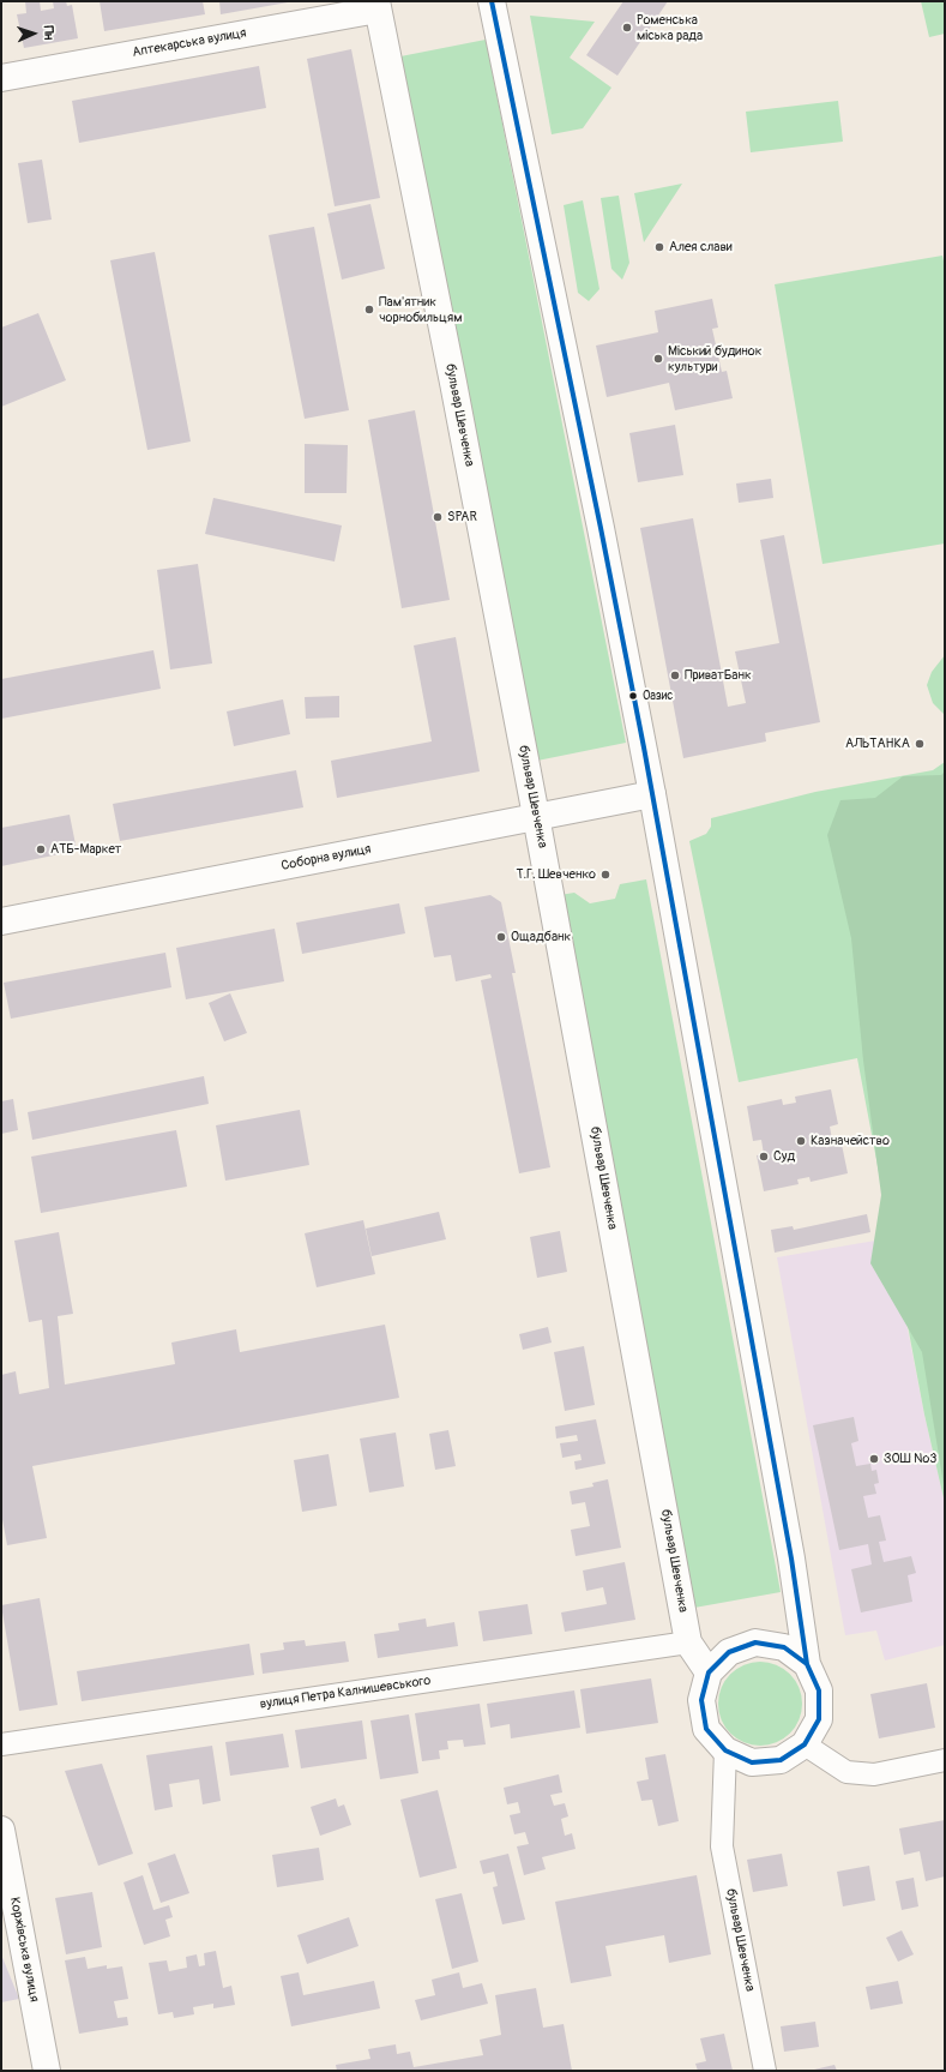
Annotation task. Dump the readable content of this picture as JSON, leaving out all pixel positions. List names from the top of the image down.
{
  "streets": {
    "main road": [
      "Аптекарська вулиця",
      "бульвар Шевченка",
      "Соборна вулиця",
      "Коржівська вулиця"
    ],
    "street": ["вулиця Петра Калнишевського"]
  },
  "crossings": [
    ["Аптекарська вулиця", "бульвар Шевченка"],
    ["бульвар Шевченка", "Соборна вулиця"],
    ["бульвар Шевченка", "вулиця Петра Калнишевського"]
  ],
  "places": [
    "Роменська міська рада",
    "Алея слави",
    "Пам'ятник чорнобильцям",
    "Міський будинок культури",
    "SPAR",
    "ПриватБанк",
    "Оазис",
    "АЛЬТАНКА",
    "АТБ-Маркет",
    "Т.Г. Шевченко",
    "Ощадбанк",
    "Казначейство",
    "Суд",
    "ЗОШ №3"
  ],
  "north": "right"
}
